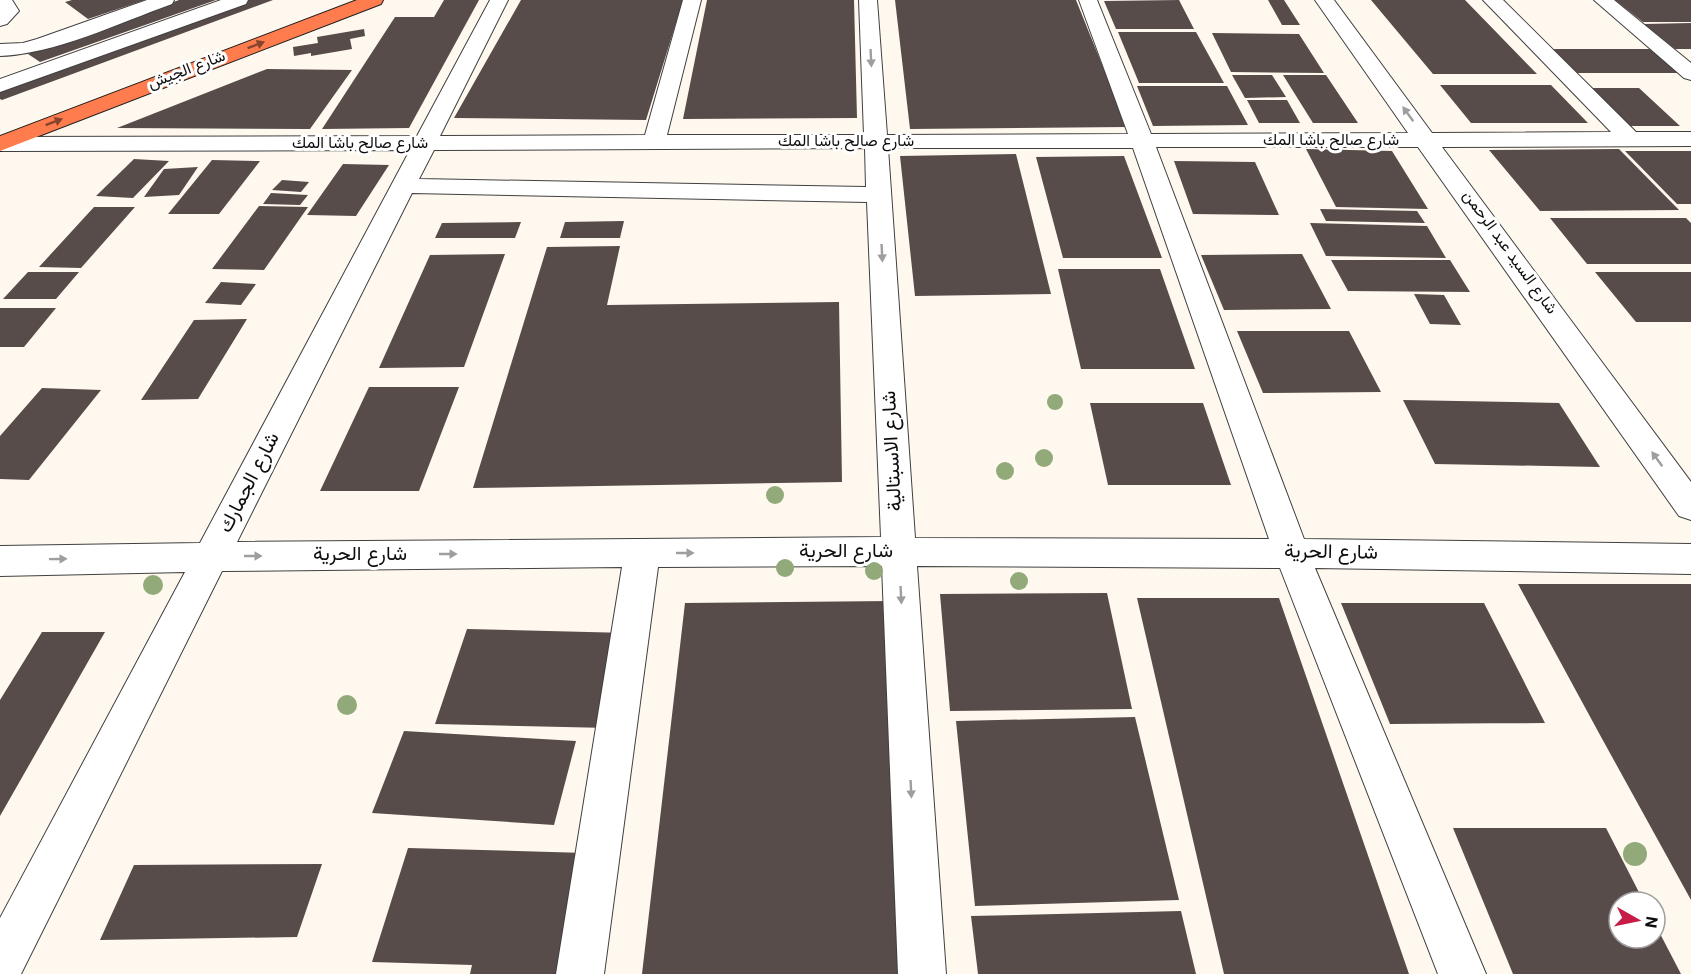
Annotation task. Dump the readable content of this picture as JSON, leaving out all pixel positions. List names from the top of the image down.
{
  "streets": {
    "highway": ["شارع الجيش"],
    "street": [
      "شارع صالح باشا المك",
      "شارع السيد عبد الرحمن",
      "شارع الاسبتالية",
      "شارع الجمارك",
      "شارع الحرية"
    ]
  },
  "crossings": [
    ["شارع الجيش", "شارع صالح باشا المك"],
    ["شارع صالح باشا المك", "شارع السيد عبد الرحمن"],
    ["شارع صالح باشا المك", "شارع الاسبتالية"],
    ["شارع صالح باشا المك", "شارع الجمارك"],
    ["شارع الاسبتالية", "شارع الحرية"],
    ["شارع الجمارك", "شارع الحرية"]
  ],
  "one_way": ["شارع الحرية"],
  "north": "right"
}
